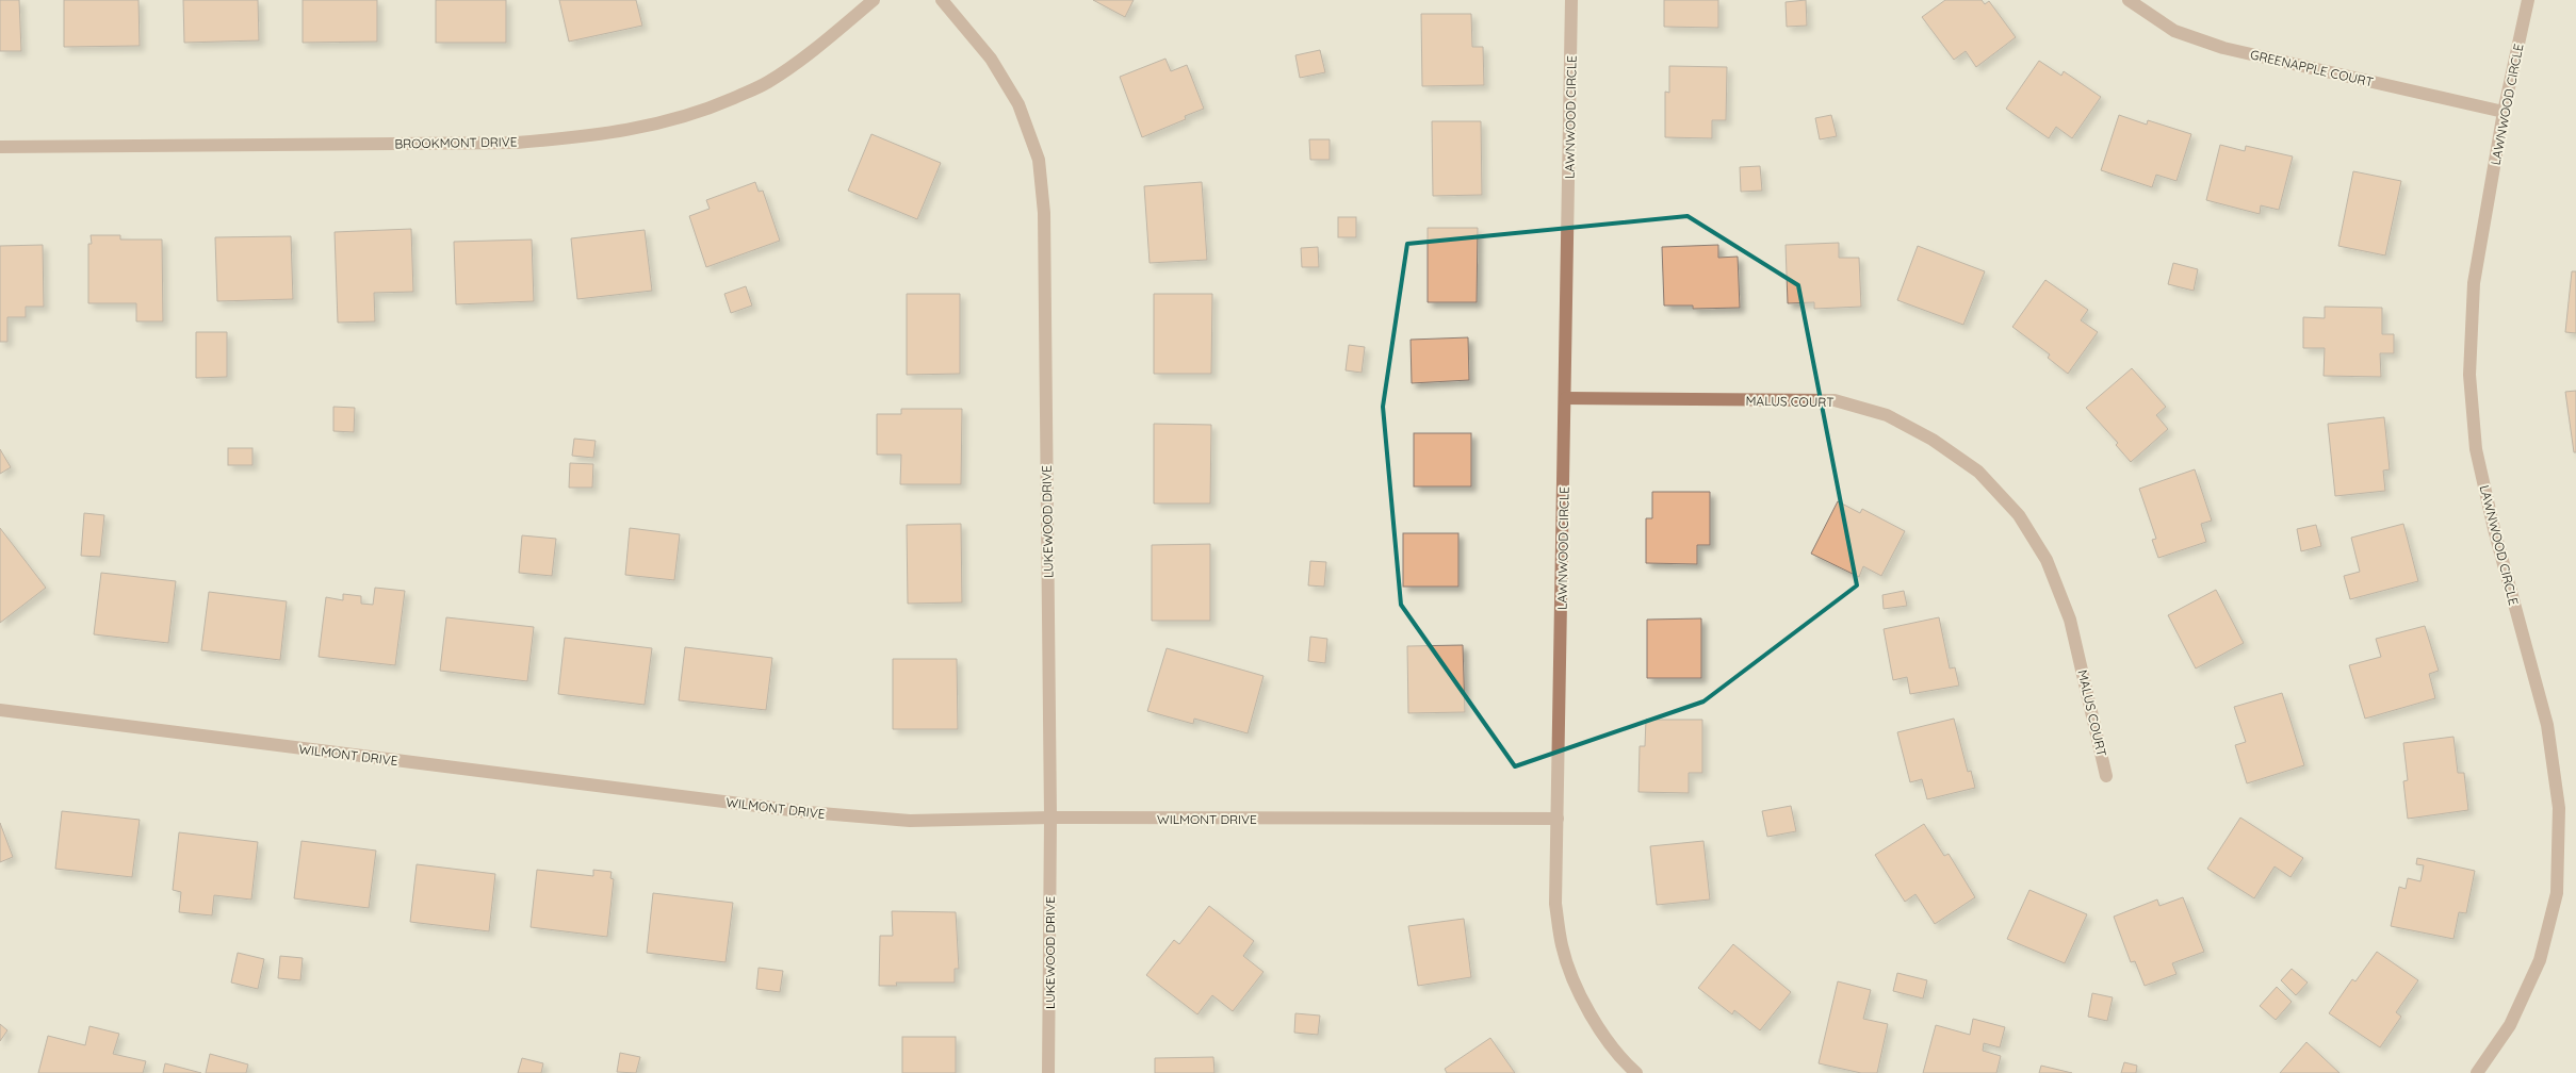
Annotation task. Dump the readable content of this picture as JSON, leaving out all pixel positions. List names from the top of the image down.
{
  "streets": {
    "street": [
      "GREENAPPLE COURT",
      "LAWNWOOD CIRCLE",
      "BROOKMONT DRIVE",
      "MALUS COURT",
      "LUKEWOOD DRIVE",
      "WILMONT DRIVE"
    ]
  },
  "crossings": [
    ["GREENAPPLE COURT", "LAWNWOOD CIRCLE"],
    ["LAWNWOOD CIRCLE", "MALUS COURT"],
    ["LAWNWOOD CIRCLE", "WILMONT DRIVE"],
    ["LUKEWOOD DRIVE", "WILMONT DRIVE"]
  ]
}
